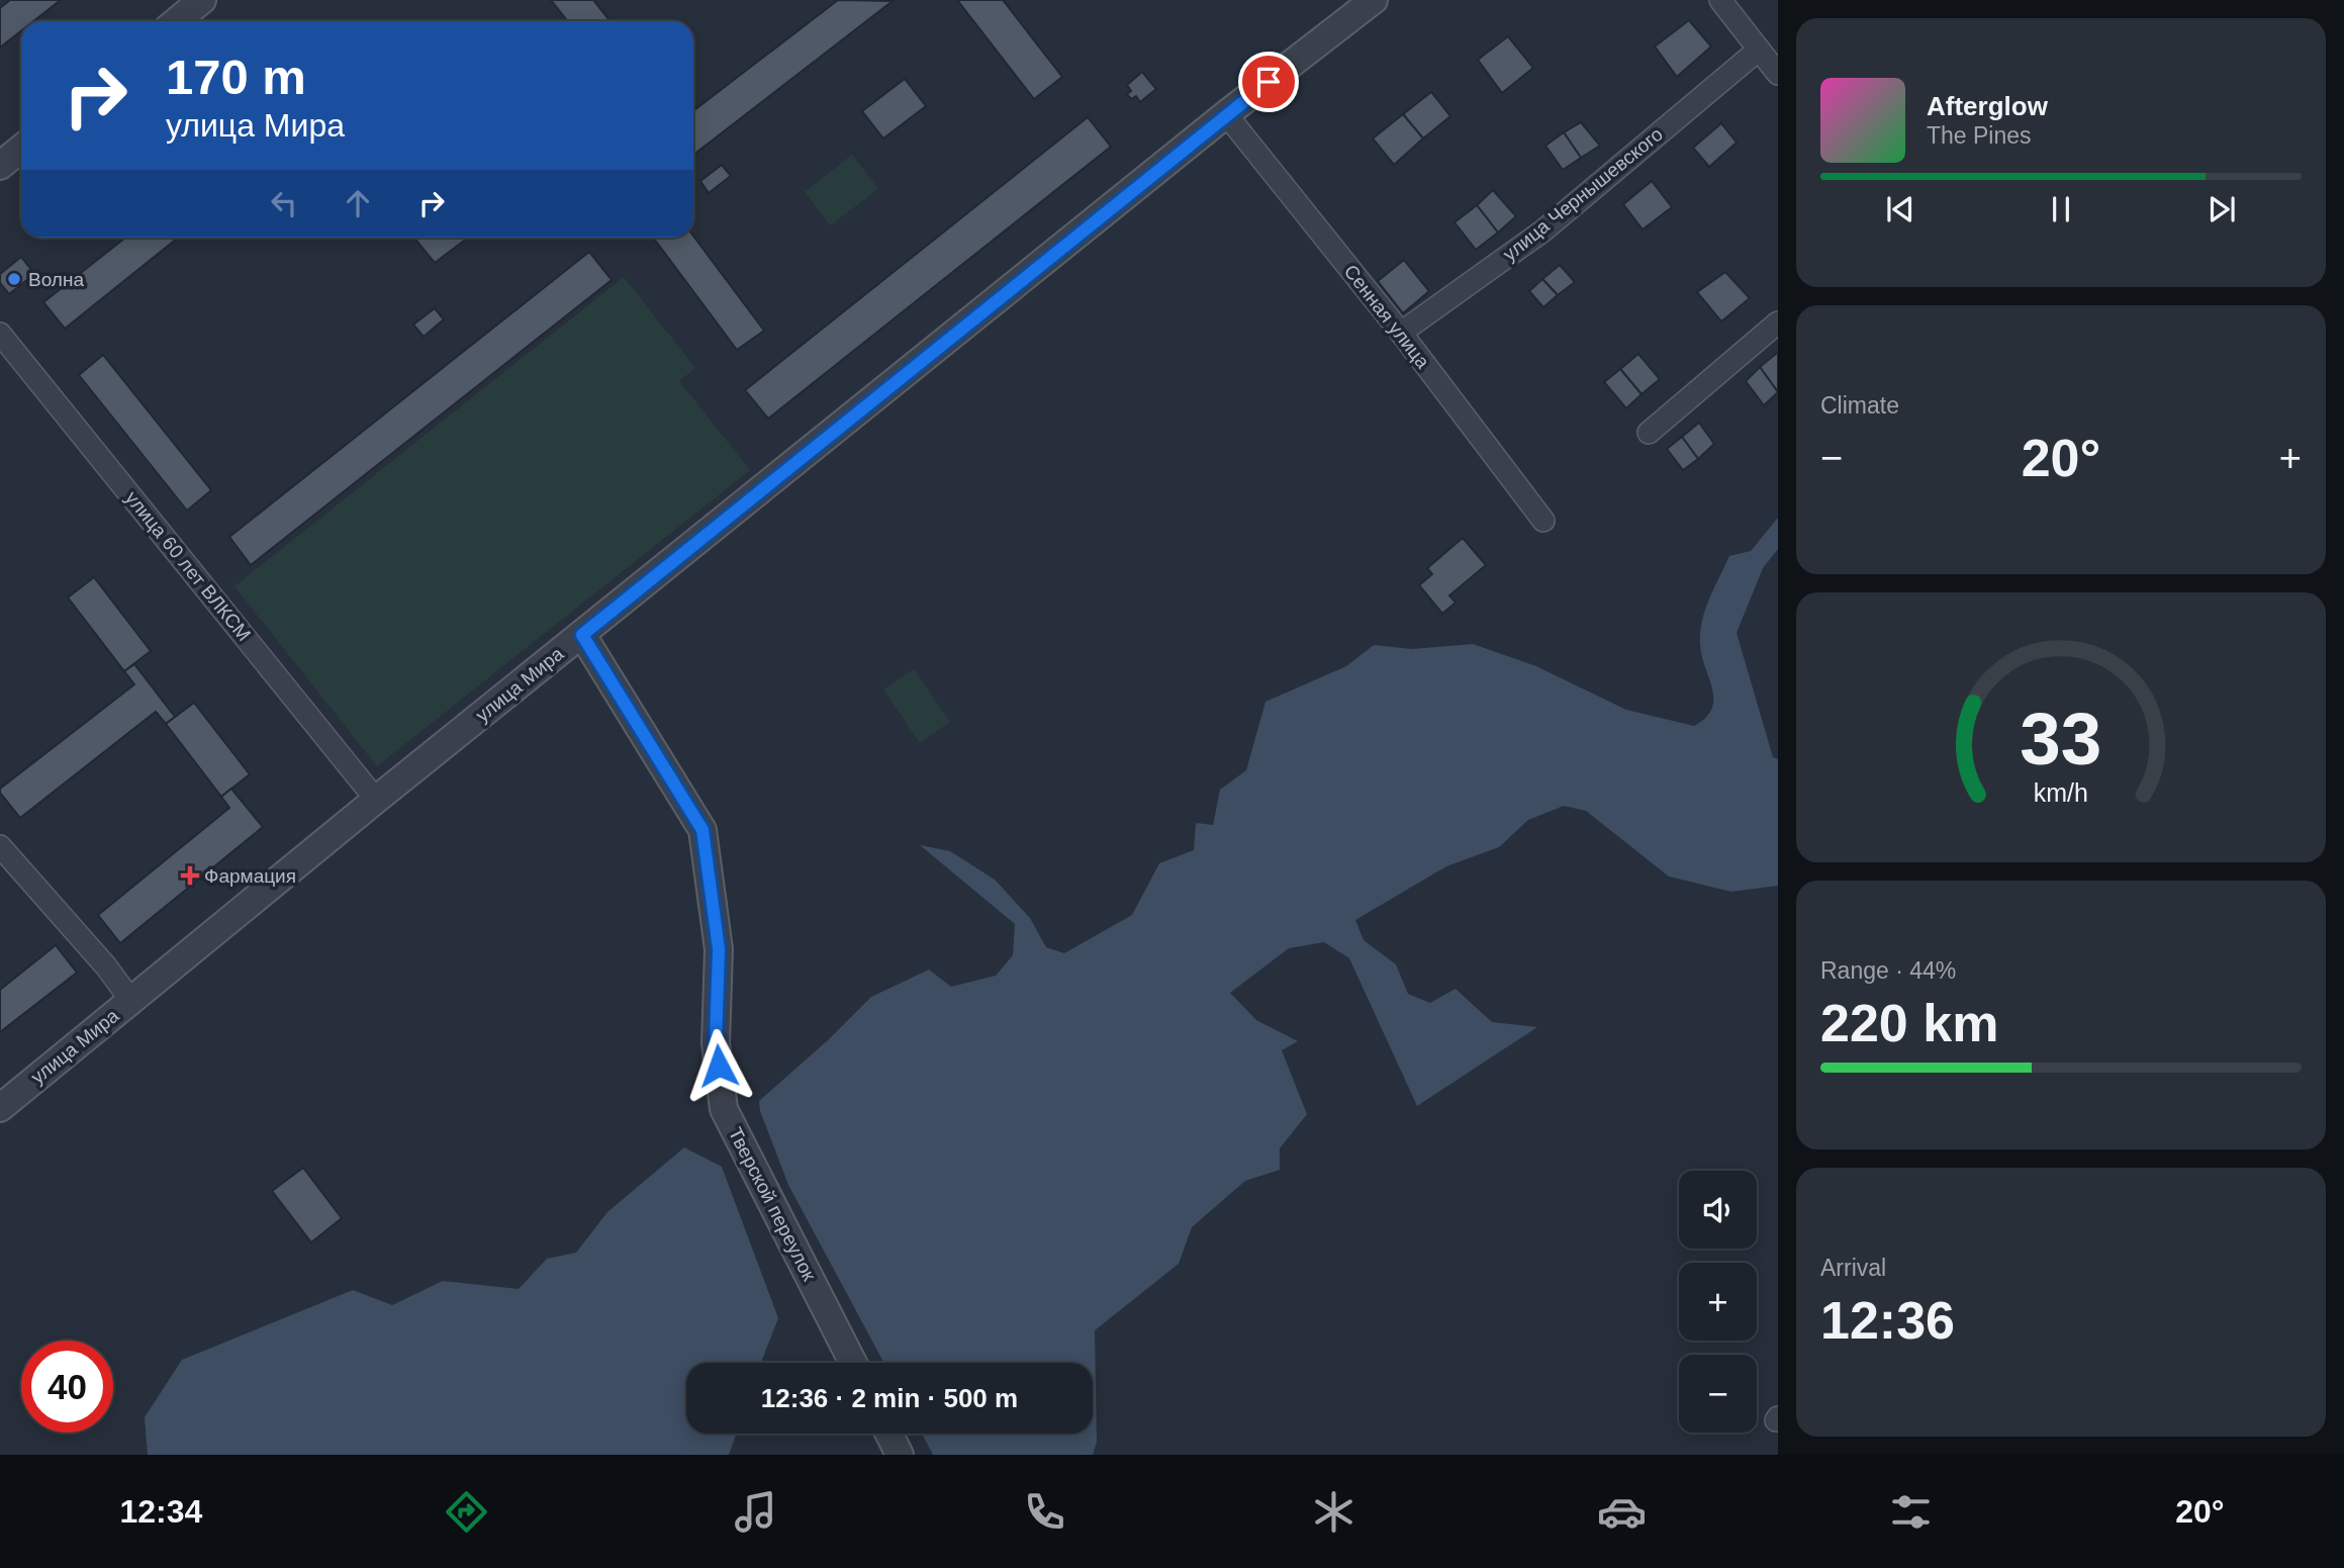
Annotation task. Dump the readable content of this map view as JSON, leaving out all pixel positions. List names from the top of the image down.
{
  "streets": {
    "street": [
      "улица Чернышевского",
      "Сенная улица",
      "улица 60 лет ВЛКСМ",
      "улица Мира",
      "Тверской переулок"
    ]
  },
  "crossings": [
    ["улица Чернышевского", "Сенная улица"],
    ["Сенная улица", "улица Мира"],
    ["улица 60 лет ВЛКСМ", "улица Мира"],
    ["улица Мира", "Тверской переулок"]
  ],
  "places": {
    "other": ["Волна"],
    "health": ["Фармация"]
  },
  "page": {
    "turn": ["170 m", "улица Мира"],
    "song": ["Afterglow", "The Pines"],
    "tile": [
      "Climate",
      ["Range · 44%", "220 km"],
      ["Arrival", "12:36"]
    ],
    "heat": ["−", "20°", "+"],
    "map_buttons": ["+", "−"],
    "limit": "40",
    "trip": "12:36 · 2 min · 500 m",
    "tabs": ["12:34", "20°"],
    "gauge": ["33", "km/h"]
  }
}
